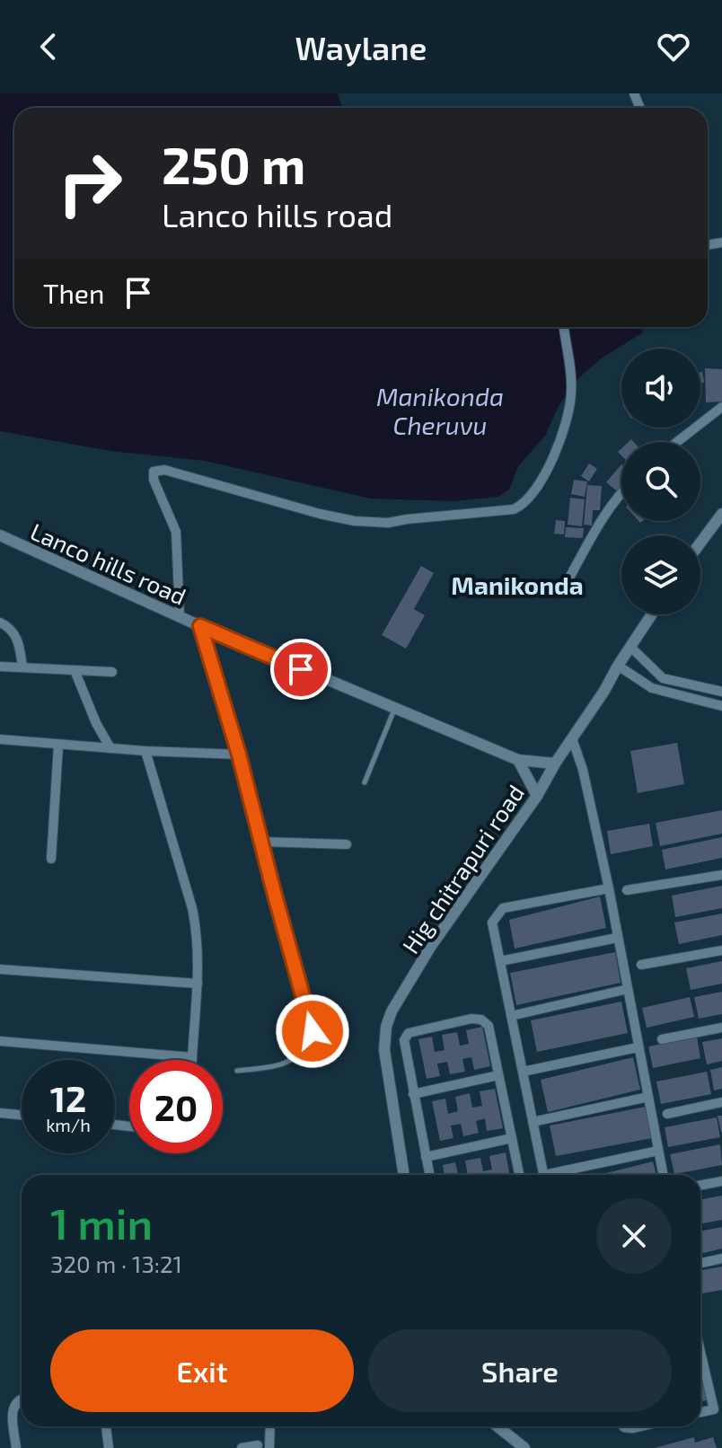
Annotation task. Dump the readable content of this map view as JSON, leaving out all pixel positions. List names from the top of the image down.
{
  "streets": {
    "street": ["Lanco hills road", "Hig chitrapuri road"]
  },
  "crossings": [
    ["Lanco hills road", "Hig chitrapuri road"]
  ],
  "districts": ["Manikonda"],
  "water": ["Manikonda Cheruvu"],
  "page": {
    "header": "Waylane",
    "turn": ["250 m", "Lanco hills road"],
    "then": "Then",
    "speed": "12 km/h",
    "limit": "20",
    "heading": ["1 min", "320 m · 13:21"],
    "buttons": ["Exit", "Share"]
  }
}
